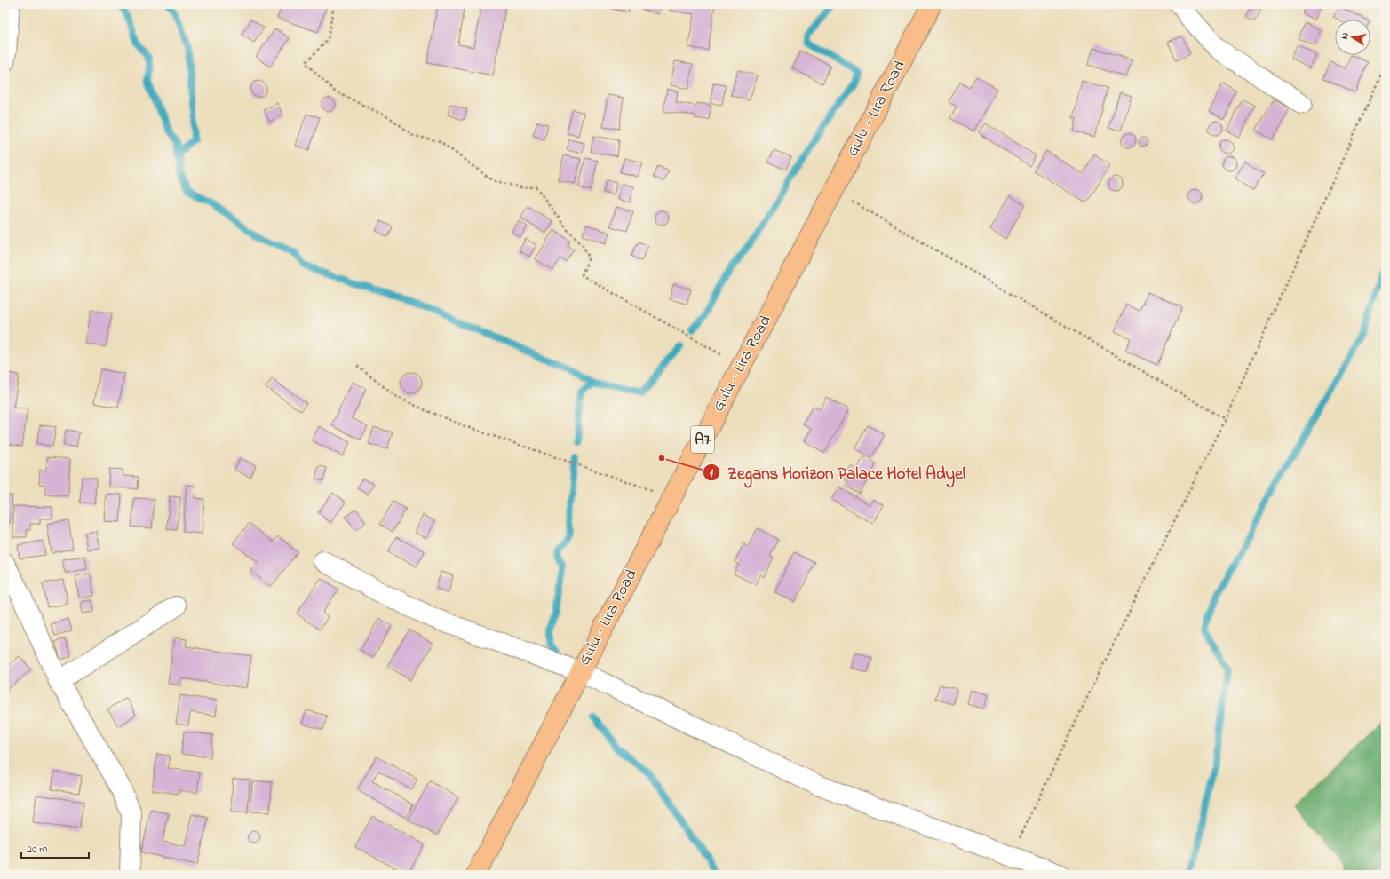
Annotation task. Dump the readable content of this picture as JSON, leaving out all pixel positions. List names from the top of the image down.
{
  "streets": {
    "main road": ["Gulu - Lira Road", "A7"]
  },
  "places": ["Zegans Horizon Palace Hotel Adyel"],
  "scale_bar": "20 m",
  "north": "left"
}
